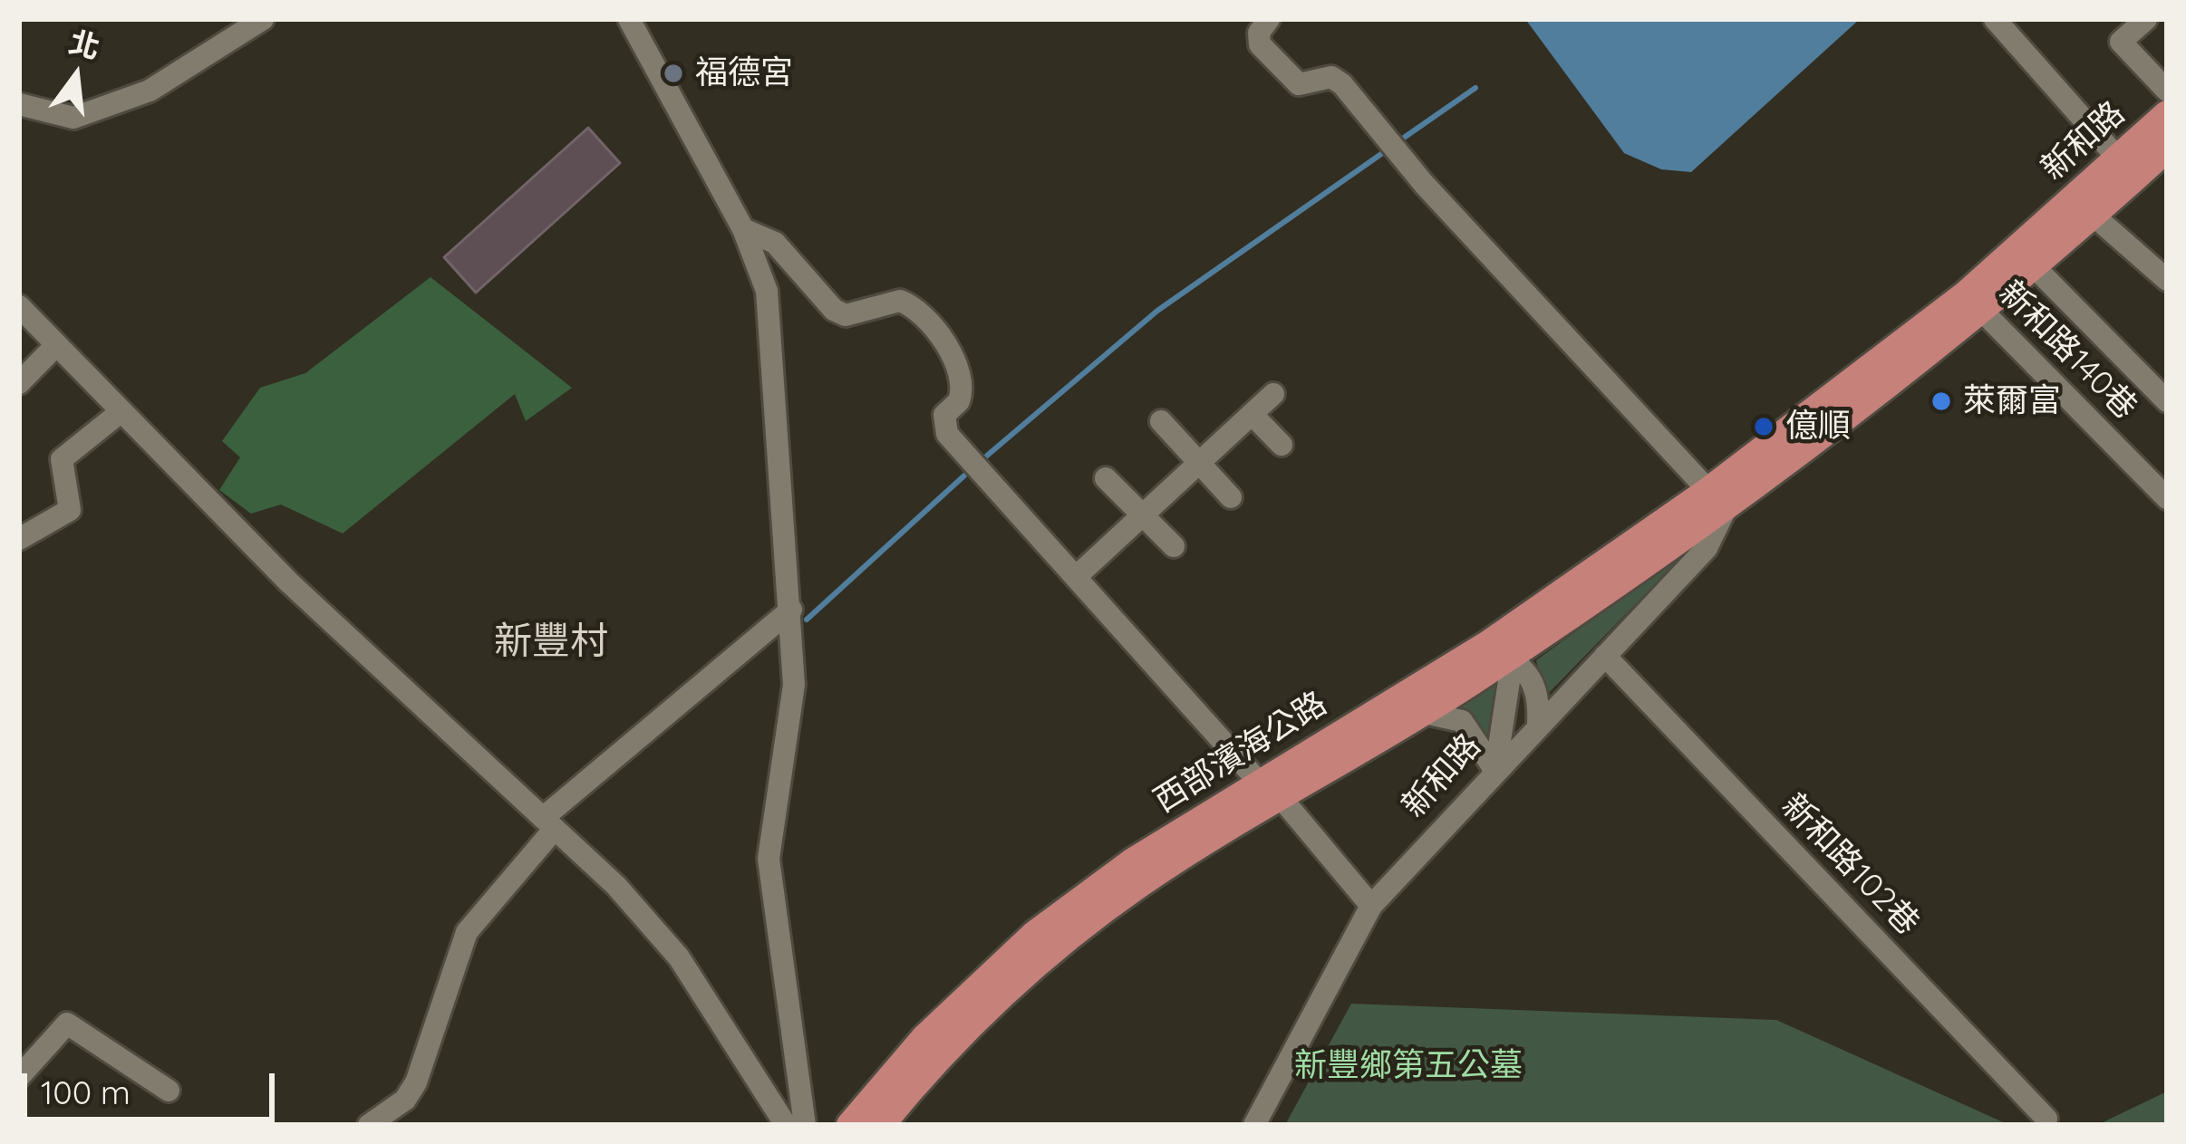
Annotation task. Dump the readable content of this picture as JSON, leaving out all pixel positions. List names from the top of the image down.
{
  "streets": {
    "main road": ["新和路", "西部濱海公路"],
    "street": ["新和路140巷", "新和路102巷"]
  },
  "crossings": [
    ["新和路", "新和路140巷"],
    ["新和路", "西部濱海公路"],
    ["新和路", "新和路102巷"]
  ],
  "districts": ["新豐村"],
  "parks": ["新豐鄉第五公墓"],
  "places": ["福德宮", "萊爾富", "億順"],
  "scale_bar": "100 m",
  "north": "top"
}
